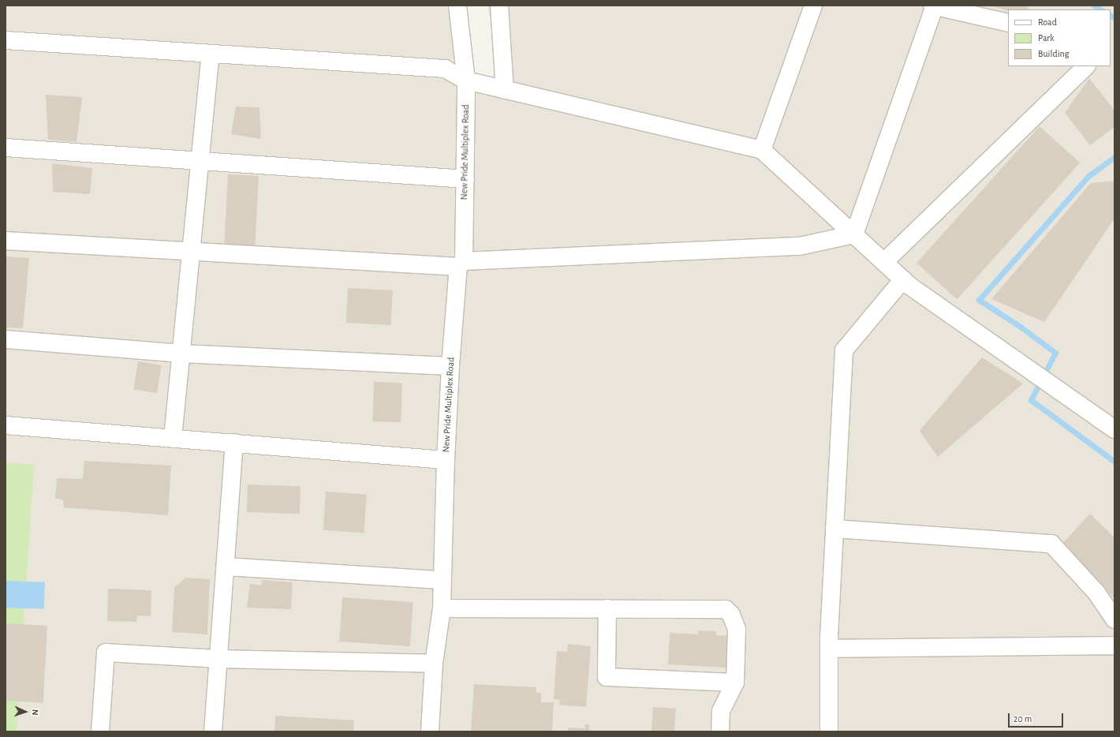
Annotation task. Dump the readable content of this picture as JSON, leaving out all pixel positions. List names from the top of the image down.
{
  "streets": {
    "street": ["New Pride Multiplex Road"]
  },
  "legend": ["Road", "Park", "Building"],
  "scale_bar": "20 m",
  "north": "right"
}
